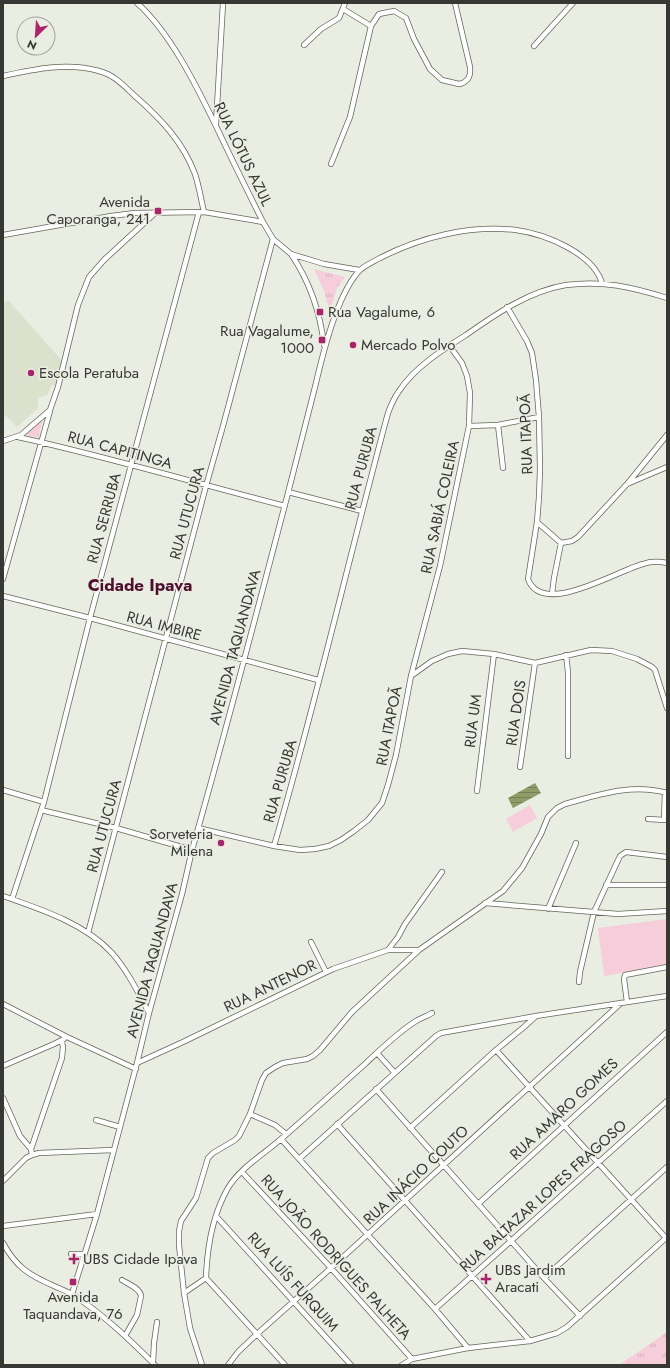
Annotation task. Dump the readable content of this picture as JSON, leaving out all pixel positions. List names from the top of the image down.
{
  "streets": {
    "street": [
      "RUA LÓTUS AZUL",
      "RUA ITAPOÃ",
      "RUA CAPITINGA",
      "RUA PURUBA",
      "RUA SABIÁ COLEIRA",
      "RUA UTUCURA",
      "RUA SERRUBA",
      "RUA IMBIRE",
      "AVENIDA TAQUANDAVA",
      "RUA DOIS",
      "RUA UM",
      "RUA ANTENOR",
      "RUA AMARO GOMES",
      "RUA INÁCIO COUTO",
      "RUA BALTAZAR LOPES FRAGOSO",
      "RUA JOÃO RODRIGUES PALHETA",
      "RUA LUÍS FURQUIM"
    ]
  },
  "crossings": [
    ["RUA LÓTUS AZUL", "RUA UTUCURA"],
    ["RUA LÓTUS AZUL", "AVENIDA TAQUANDAVA"],
    ["RUA ITAPOÃ", "RUA PURUBA"],
    ["RUA ITAPOÃ", "RUA SABIÁ COLEIRA"],
    ["RUA ITAPOÃ", "AVENIDA TAQUANDAVA"],
    ["RUA ITAPOÃ", "RUA DOIS"],
    ["RUA ITAPOÃ", "RUA UM"],
    ["RUA CAPITINGA", "RUA UTUCURA"],
    ["RUA CAPITINGA", "RUA SERRUBA"],
    ["RUA CAPITINGA", "AVENIDA TAQUANDAVA"],
    ["RUA PURUBA", "RUA SABIÁ COLEIRA"],
    ["RUA PURUBA", "RUA IMBIRE"],
    ["RUA UTUCURA", "RUA IMBIRE"],
    ["RUA SERRUBA", "RUA IMBIRE"],
    ["RUA IMBIRE", "AVENIDA TAQUANDAVA"],
    ["AVENIDA TAQUANDAVA", "RUA ANTENOR"],
    ["RUA INÁCIO COUTO", "RUA JOÃO RODRIGUES PALHETA"],
    ["RUA INÁCIO COUTO", "RUA LUÍS FURQUIM"]
  ],
  "districts": ["Cidade Ipava"],
  "places": {
    "transit": [
      "Avenida Caporanga, 241",
      "Rua Vagalume, 6",
      "Rua Vagalume, 1000",
      "Avenida Taquandava, 76"
    ],
    "other": ["Mercado Polvo", "Escola Peratuba", "Sorveteria Milena"],
    "health": ["UBS Cidade Ipava", "UBS Jardim Aracati"]
  },
  "north": "bottom left"
}
